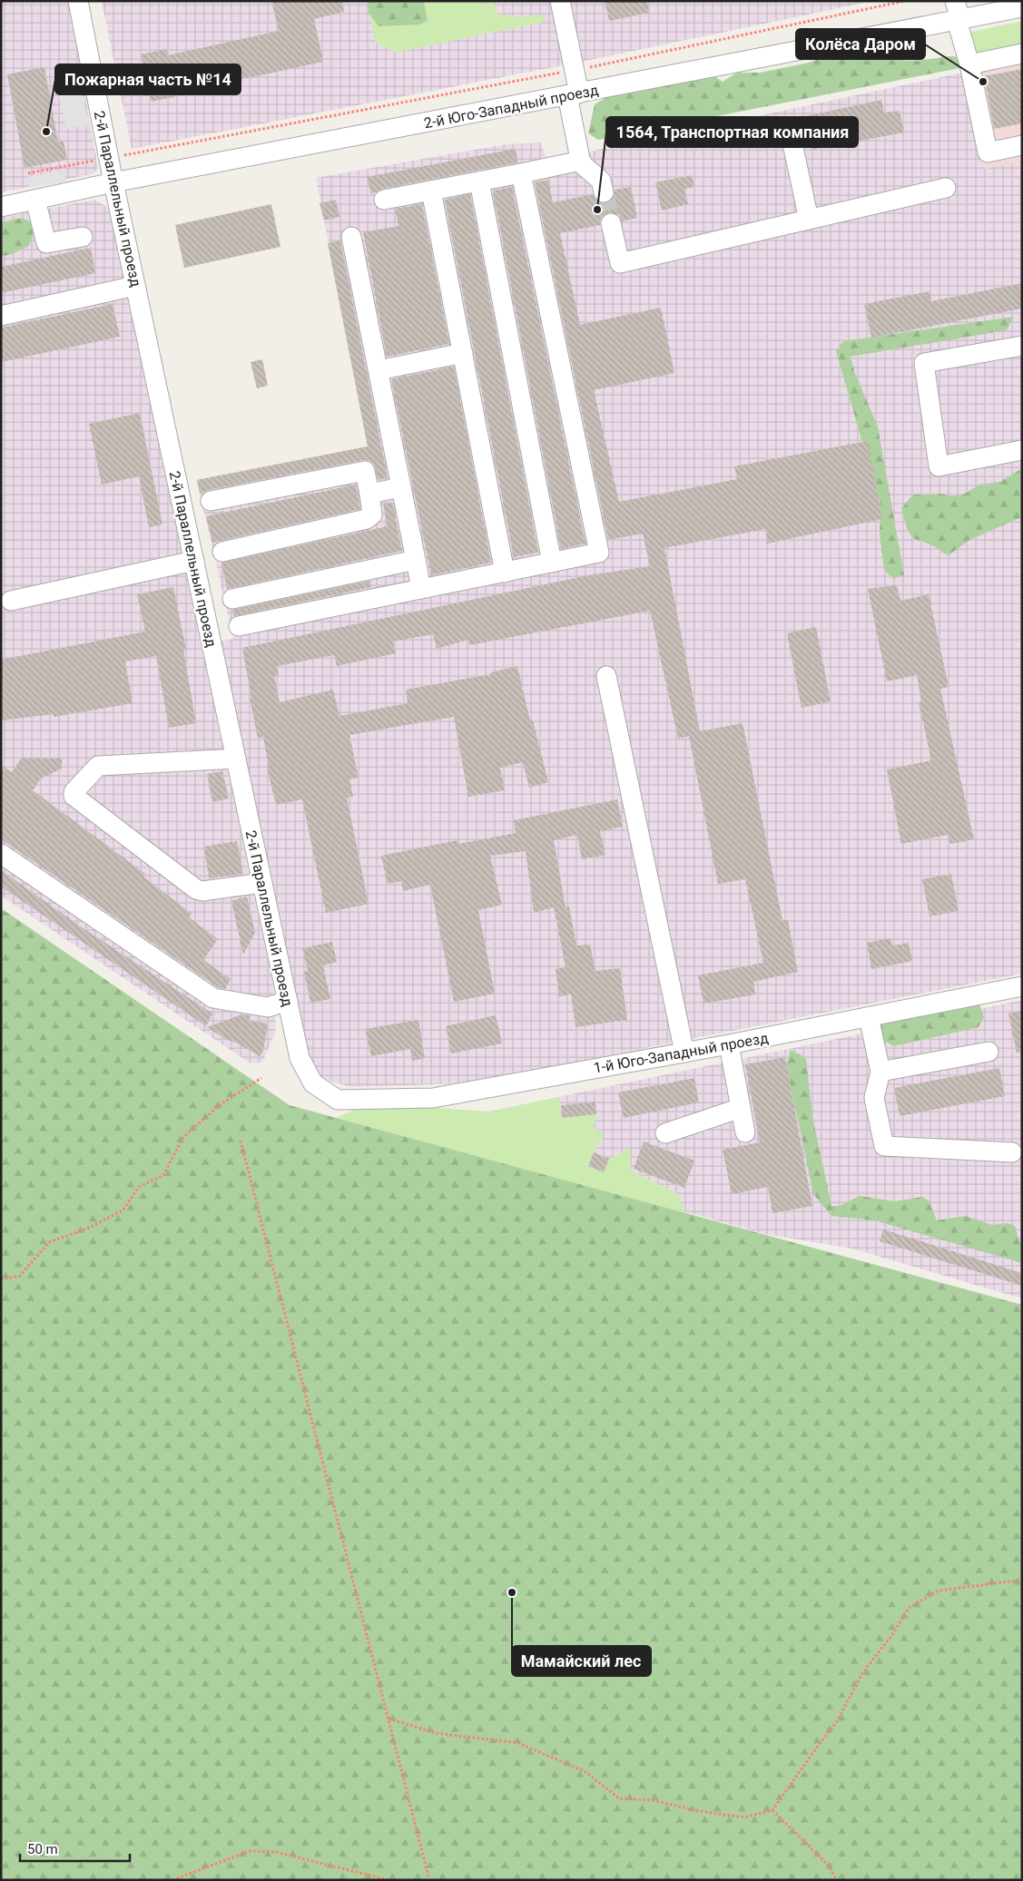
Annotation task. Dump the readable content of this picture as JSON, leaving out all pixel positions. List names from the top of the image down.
{
  "streets": {
    "street": ["2-й Юго-Западный проезд", "2-й Параллельный проезд", "1-й Юго-Западный проезд"]
  },
  "crossings": [
    ["2-й Юго-Западный проезд", "2-й Параллельный проезд"],
    ["2-й Параллельный проезд", "1-й Юго-Западный проезд"]
  ],
  "places": [
    "Колёса Даром",
    "Пожарная часть №14",
    "1564, Транспортная компания",
    "Мамайский лес"
  ],
  "scale_bar": "50 m"
}
